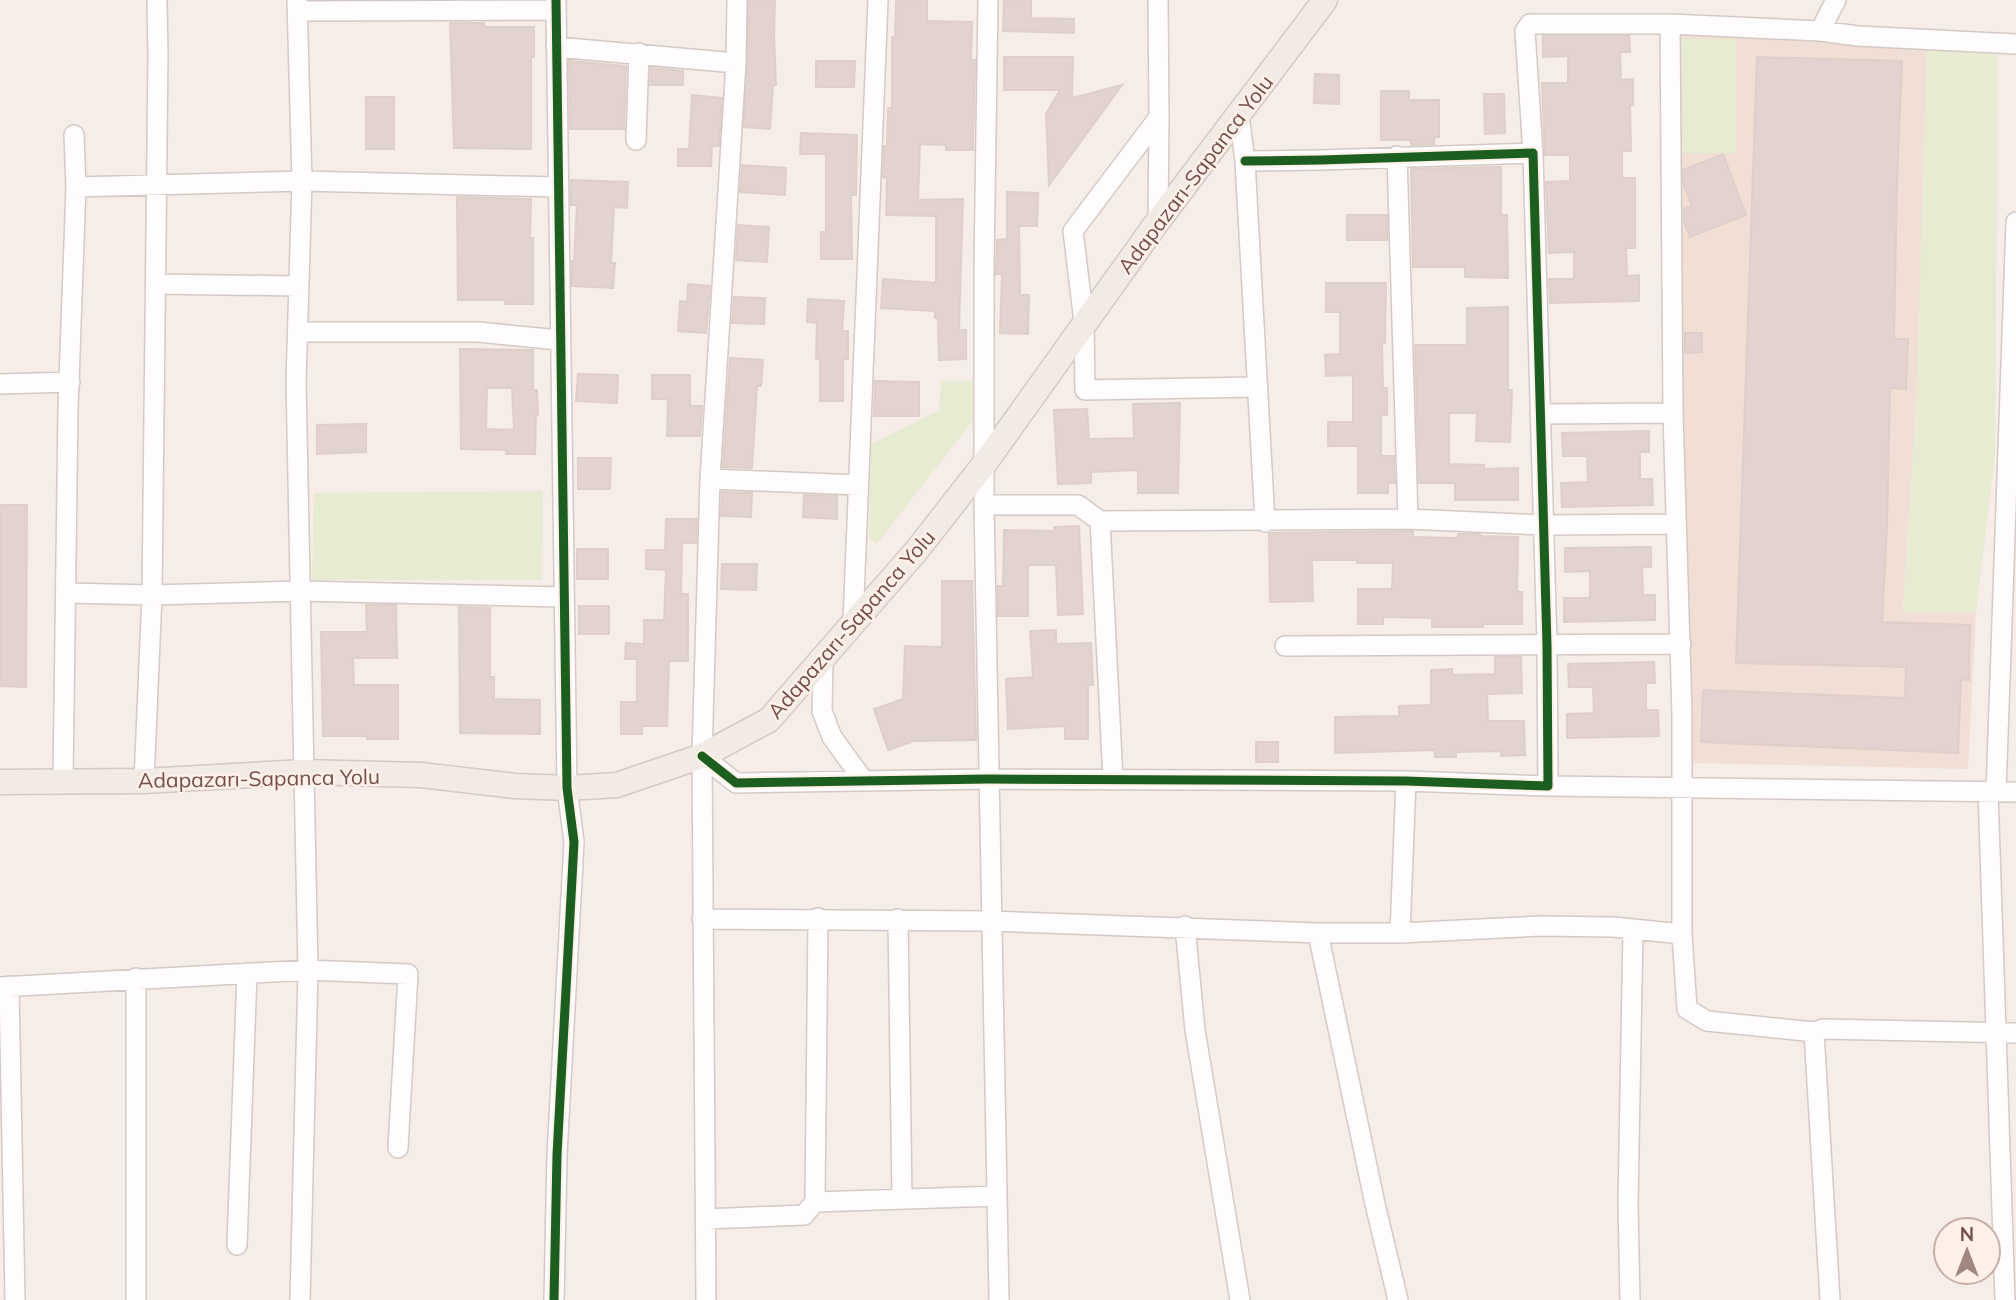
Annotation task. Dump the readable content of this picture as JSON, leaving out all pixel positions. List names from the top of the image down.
{
  "streets": {
    "main road": ["Adapazarı-Sapanca Yolu"]
  },
  "north": "top"
}
